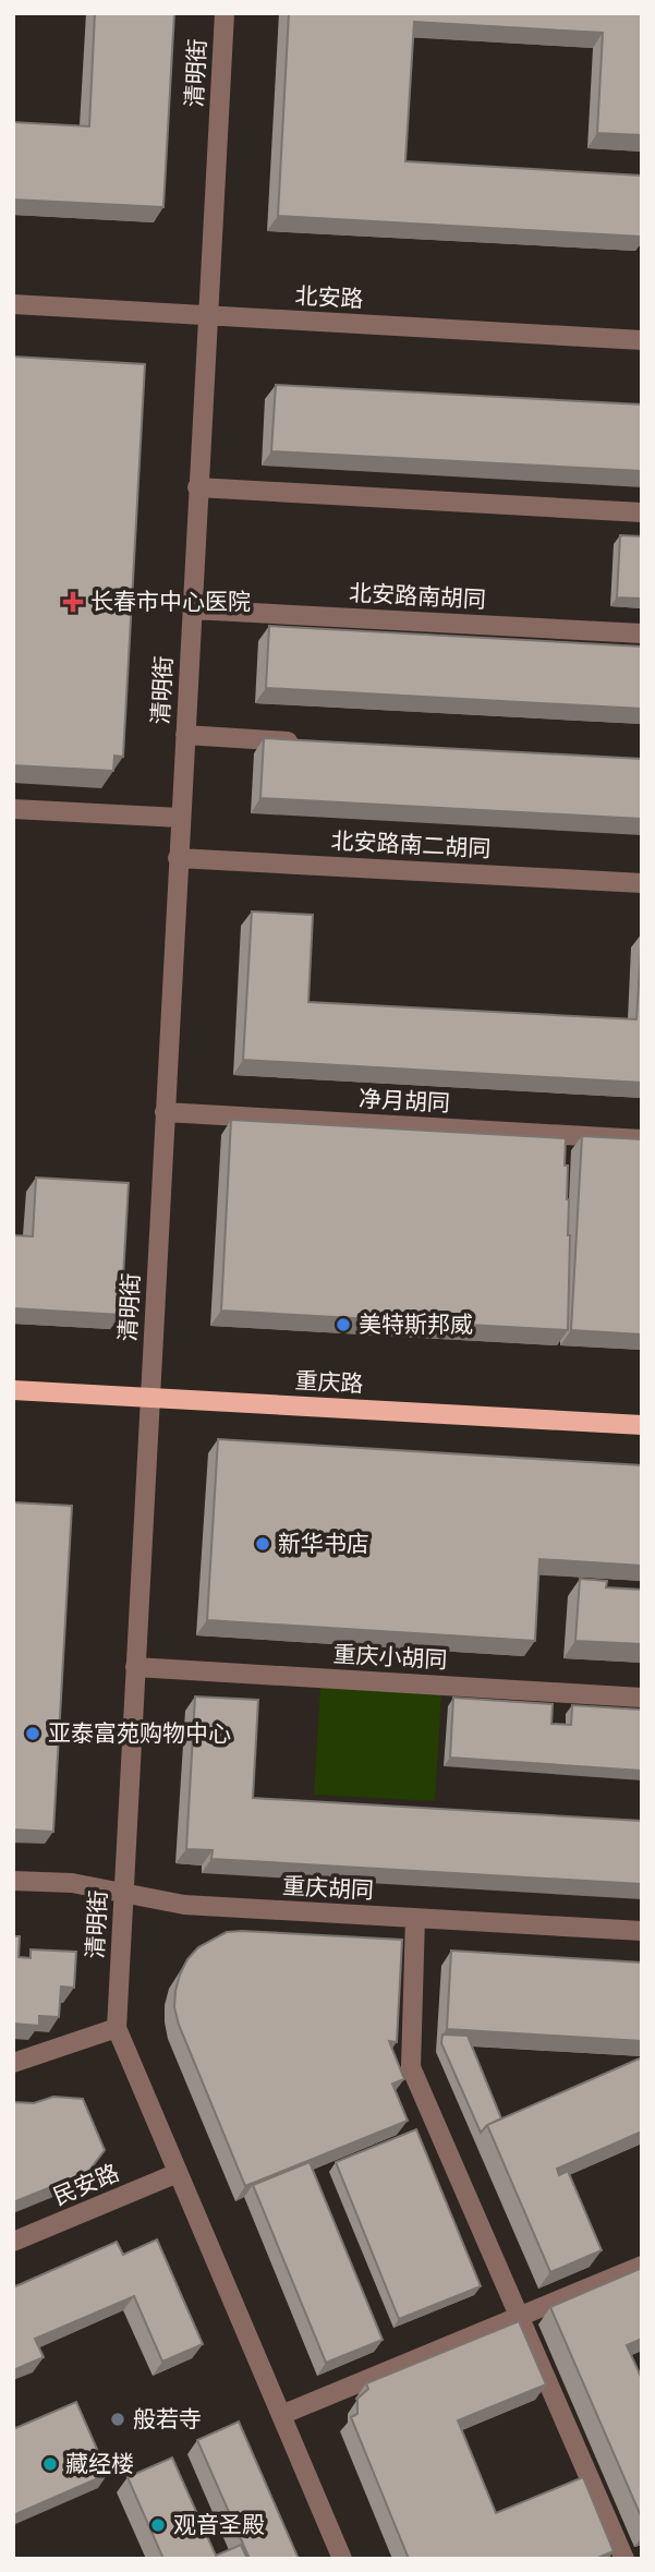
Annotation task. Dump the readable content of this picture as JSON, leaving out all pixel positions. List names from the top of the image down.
{
  "streets": {
    "main road": ["重庆路"],
    "street": [
      "清明街",
      "北安路",
      "北安路南胡同",
      "北安路南二胡同",
      "净月胡同",
      "重庆小胡同",
      "重庆胡同",
      "民安路"
    ]
  },
  "crossings": [
    ["清明街", "北安路"],
    ["清明街", "北安路南胡同"],
    ["清明街", "北安路南二胡同"],
    ["清明街", "净月胡同"],
    ["清明街", "重庆路"],
    ["清明街", "重庆小胡同"],
    ["清明街", "重庆胡同"],
    ["清明街", "民安路"]
  ],
  "places": {
    "health": ["长春市中心医院"],
    "other": [
      "美特斯邦威",
      "新华书店",
      "亚泰富苑购物中心",
      "般若寺",
      "藏经楼",
      "观音圣殿"
    ]
  }
}
